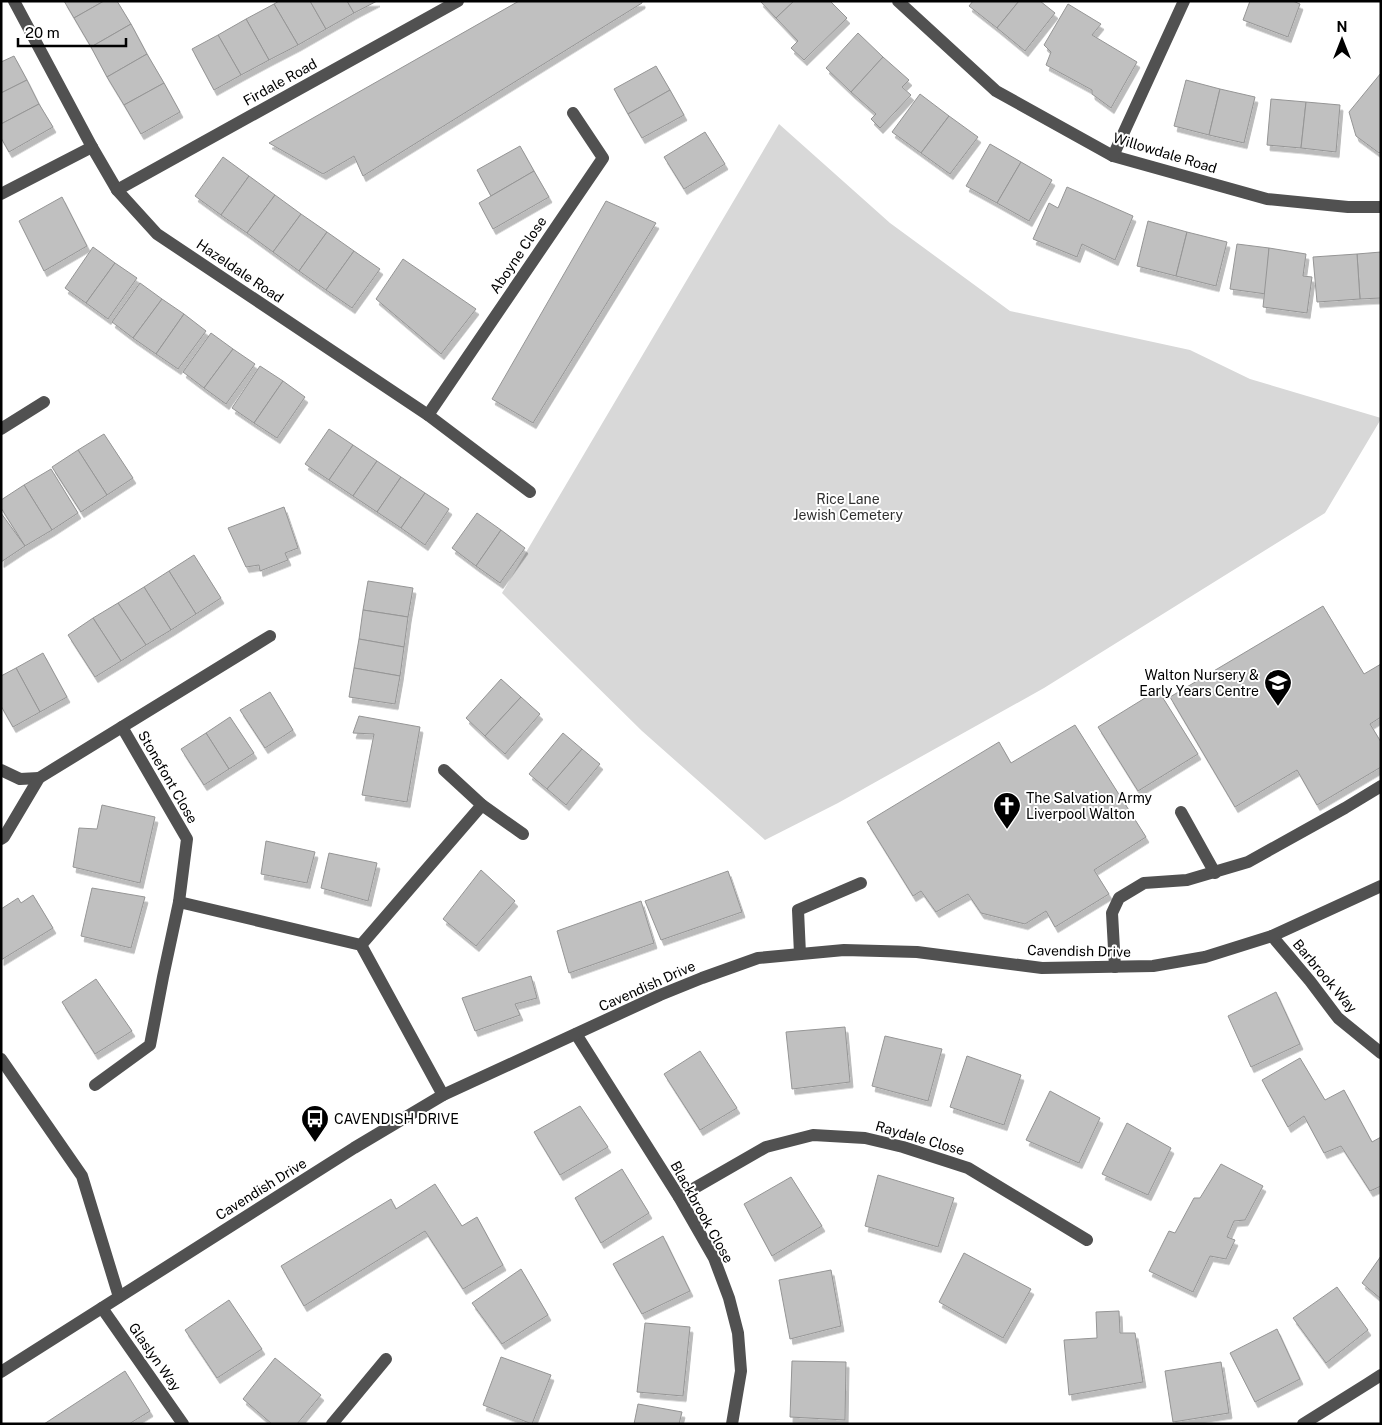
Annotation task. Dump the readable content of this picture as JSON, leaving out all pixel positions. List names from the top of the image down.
{
  "streets": {
    "street": [
      "Firdale Road",
      "Willowdale Road",
      "Aboyne Close",
      "Hazeldale Road",
      "Stonefont Close",
      "Cavendish Drive",
      "Barbrook Way",
      "Raydale Close",
      "Blackbrook Close",
      "Glaslyn Way"
    ]
  },
  "crossings": [
    ["Firdale Road", "Hazeldale Road"],
    ["Aboyne Close", "Hazeldale Road"],
    ["Cavendish Drive", "Barbrook Way"],
    ["Cavendish Drive", "Blackbrook Close"],
    ["Cavendish Drive", "Glaslyn Way"],
    ["Raydale Close", "Blackbrook Close"]
  ],
  "parks": ["Rice Lane Jewish Cemetery"],
  "places": {
    "school or university": ["Walton Nursery & Early Years Centre"],
    "church": ["The Salvation Army Liverpool Walton"],
    "bus stop": ["CAVENDISH DRIVE"]
  },
  "scale_bar": "20 m",
  "north": "top"
}
